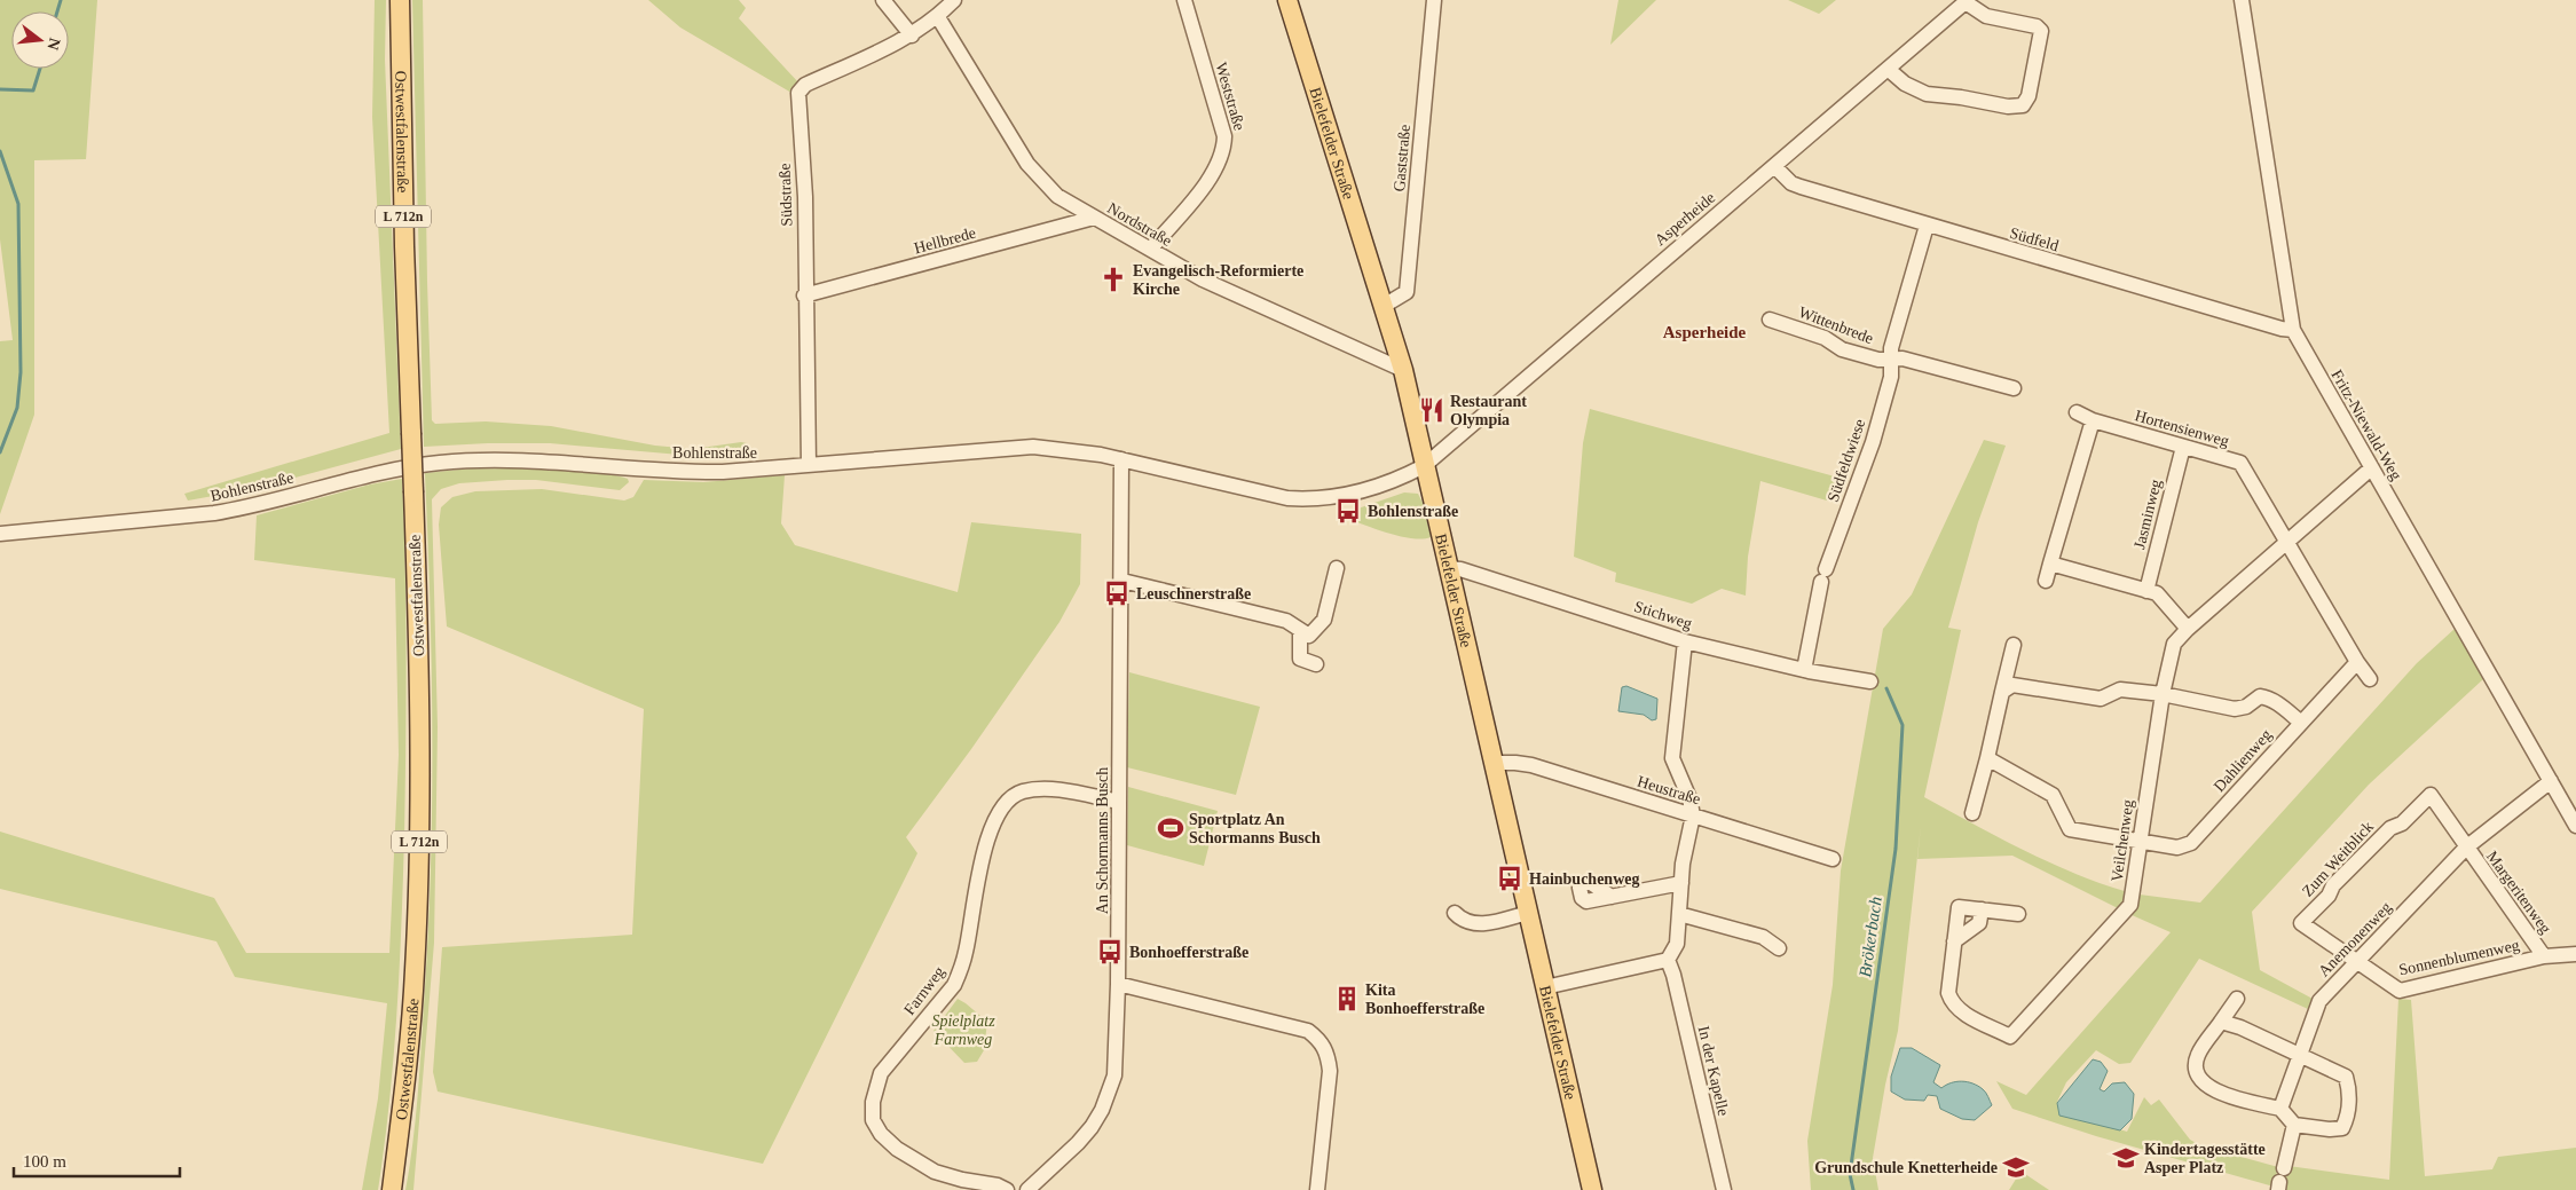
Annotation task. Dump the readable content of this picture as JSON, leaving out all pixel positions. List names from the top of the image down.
{
  "streets": {
    "main road": ["Ostwestfalenstraße", "Bielefelder Straße", "L 712n"],
    "street": [
      "Weststraße",
      "Gaststraße",
      "Südstraße",
      "Asperheide",
      "Nordstraße",
      "Südfeld",
      "Hellbrede",
      "Wittenbrede",
      "Fritz-Niewald-Weg",
      "Hortensienweg",
      "Bohlenstraße",
      "Südfeldwiese",
      "Jasminweg",
      "Stichweg",
      "Dahlienweg",
      "Heustraße",
      "An Schormanns Busch",
      "Veilchenweg",
      "Zum Weitblick",
      "Margeritenweg",
      "Anemonenweg",
      "Sonnenblumenweg",
      "Farnweg",
      "In der Kapelle"
    ]
  },
  "crossings": [
    ["Weststraße", "Nordstraße"],
    ["Bielefelder Straße", "Gaststraße"],
    ["Bielefelder Straße", "Asperheide"],
    ["Bielefelder Straße", "Nordstraße"],
    ["Bielefelder Straße", "Bohlenstraße"],
    ["Bielefelder Straße", "Stichweg"],
    ["Bielefelder Straße", "Heustraße"],
    ["Südstraße", "Nordstraße"],
    ["Südstraße", "Hellbrede"],
    ["Südstraße", "Bohlenstraße"],
    ["Asperheide", "Südfeld"],
    ["Asperheide", "Bohlenstraße"],
    ["Nordstraße", "Hellbrede"],
    ["Südfeld", "Fritz-Niewald-Weg"],
    ["Südfeld", "Südfeldwiese"],
    ["Wittenbrede", "Südfeldwiese"],
    ["Fritz-Niewald-Weg", "Veilchenweg"],
    ["Fritz-Niewald-Weg", "Anemonenweg"],
    ["Hortensienweg", "Jasminweg"],
    ["Hortensienweg", "Veilchenweg"],
    ["Bohlenstraße", "An Schormanns Busch"],
    ["Südfeldwiese", "Stichweg"],
    ["Dahlienweg", "Veilchenweg"],
    ["An Schormanns Busch", "Farnweg"],
    ["Zum Weitblick", "Margeritenweg"],
    ["Zum Weitblick", "Anemonenweg"],
    ["Zum Weitblick", "Sonnenblumenweg"],
    ["Margeritenweg", "Anemonenweg"],
    ["Margeritenweg", "Sonnenblumenweg"],
    ["Anemonenweg", "Sonnenblumenweg"]
  ],
  "districts": ["Asperheide"],
  "water": ["Brökerbach"],
  "parks": ["Spielplatz Farnweg"],
  "places": {
    "church": ["Evangelisch-Reformierte Kirche"],
    "restaurant": ["Restaurant Olympia"],
    "bus stop": [
      "Bohlenstraße",
      "Leuschnerstraße",
      "Hainbuchenweg",
      "Bonhoefferstraße"
    ],
    "sports": ["Sportplatz An Schormanns Busch"],
    "building": ["Kita Bonhoefferstraße"],
    "school or university": ["Kindertagesstätte Asper Platz", "Grundschule Knetterheide"]
  },
  "scale_bar": "100 m",
  "north": "right"
}
